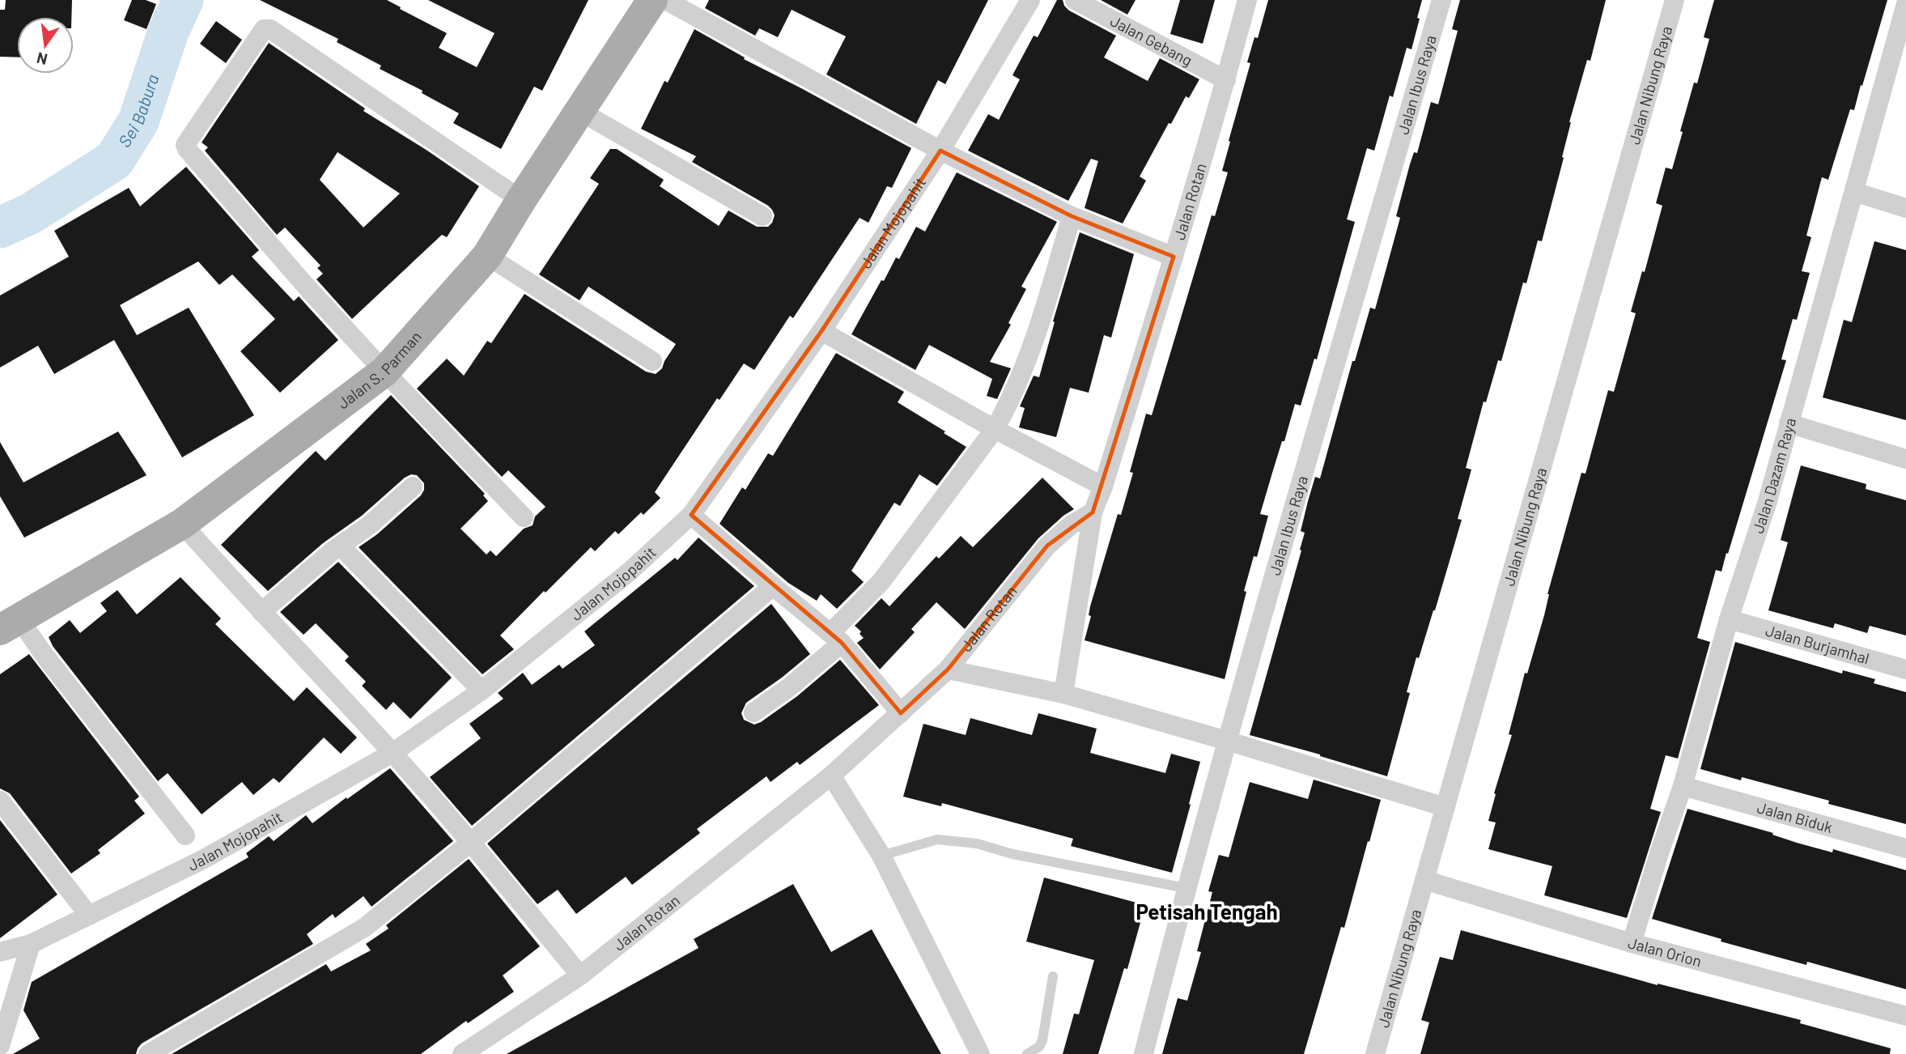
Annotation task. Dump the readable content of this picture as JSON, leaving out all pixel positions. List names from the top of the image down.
{
  "streets": {
    "main road": ["Jalan S. Parman"],
    "street": [
      "Jalan Gebang",
      "Jalan Ibus Raya",
      "Jalan Nibung Raya",
      "Jalan Rotan",
      "Jalan Mojopahit",
      "Jalan Dazam Raya",
      "Jalan Burjamhal",
      "Jalan Biduk",
      "Jalan Orion"
    ]
  },
  "crossings": [
    ["Jalan Gebang", "Jalan Rotan"],
    ["Jalan Nibung Raya", "Jalan Orion"],
    ["Jalan Dazam Raya", "Jalan Burjamhal"],
    ["Jalan Dazam Raya", "Jalan Biduk"],
    ["Jalan Dazam Raya", "Jalan Orion"]
  ],
  "districts": ["Petisah Tengah"],
  "water": ["Sei Babura"],
  "north": "bottom"
}
